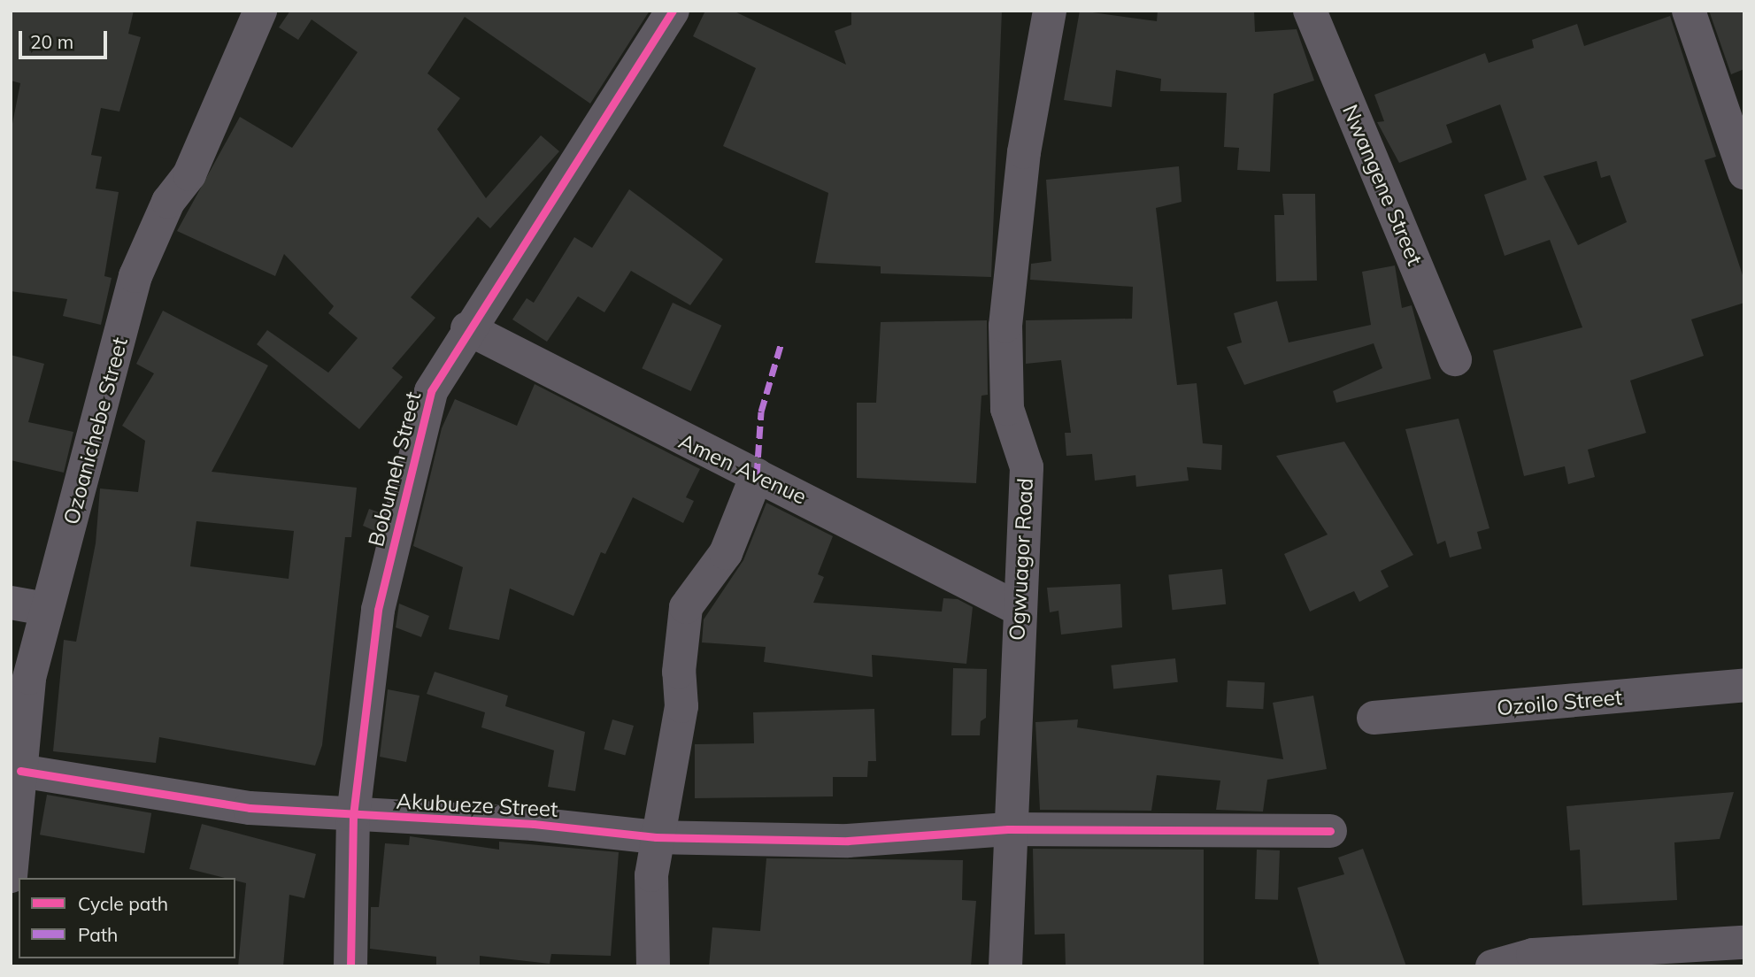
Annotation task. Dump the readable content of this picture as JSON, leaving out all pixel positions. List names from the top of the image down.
{
  "streets": {
    "street": [
      "Nwangene Street",
      "Ozoanichebe Street",
      "Bobumeh Street",
      "Amen Avenue",
      "Ogwuagor Road",
      "Ozoilo Street",
      "Akubueze Street"
    ]
  },
  "crossings": [
    ["Ozoanichebe Street", "Akubueze Street"],
    ["Bobumeh Street", "Amen Avenue"],
    ["Bobumeh Street", "Akubueze Street"],
    ["Amen Avenue", "Ogwuagor Road"],
    ["Ogwuagor Road", "Akubueze Street"]
  ],
  "legend": ["Cycle path", "Path"],
  "scale_bar": "20 m"
}
